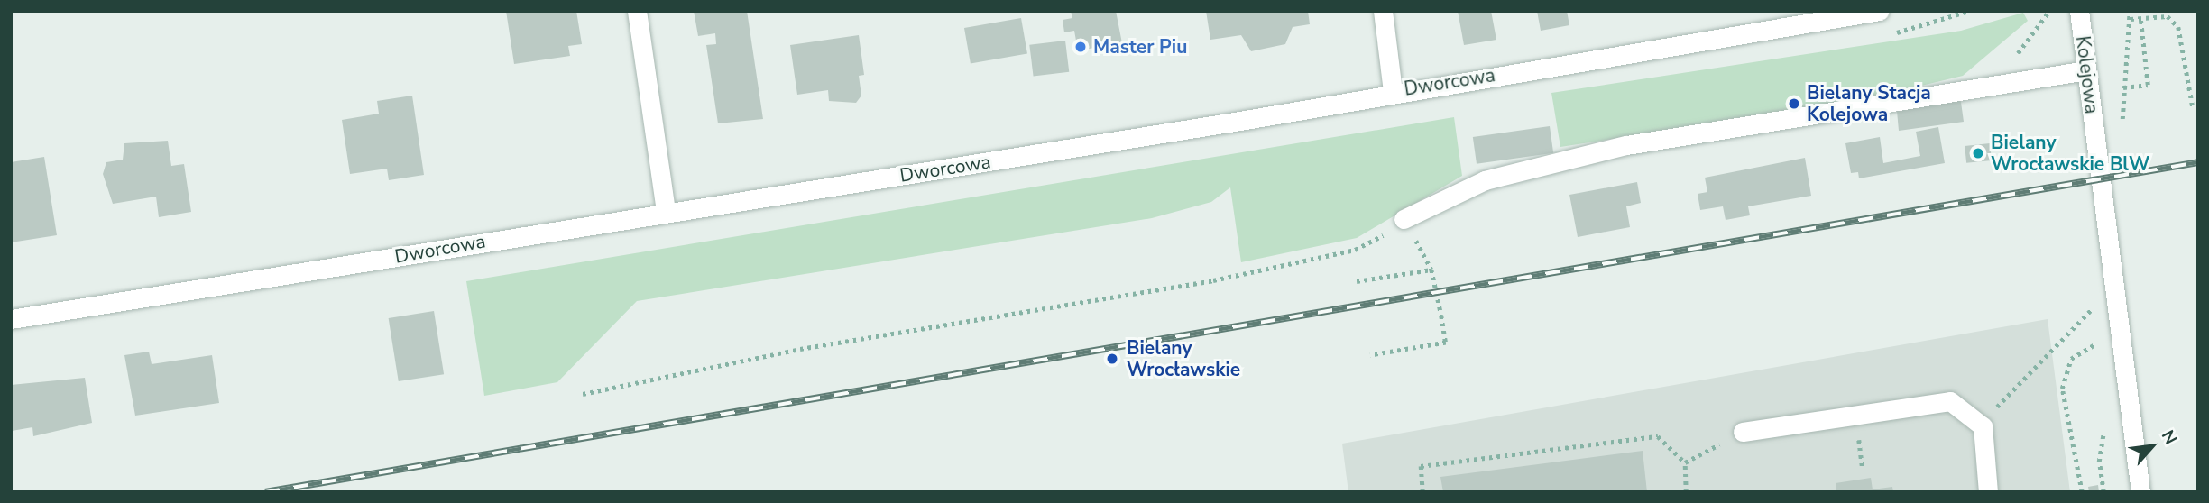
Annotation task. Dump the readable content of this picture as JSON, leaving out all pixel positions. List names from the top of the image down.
{
  "streets": {
    "street": ["Kolejowa", "Dworcowa"]
  },
  "places": [
    "Master Piu",
    "Bielany Stacja Kolejowa",
    "Bielany Wrocławskie BlW",
    "Bielany Wrocławskie"
  ],
  "north": "top right"
}
